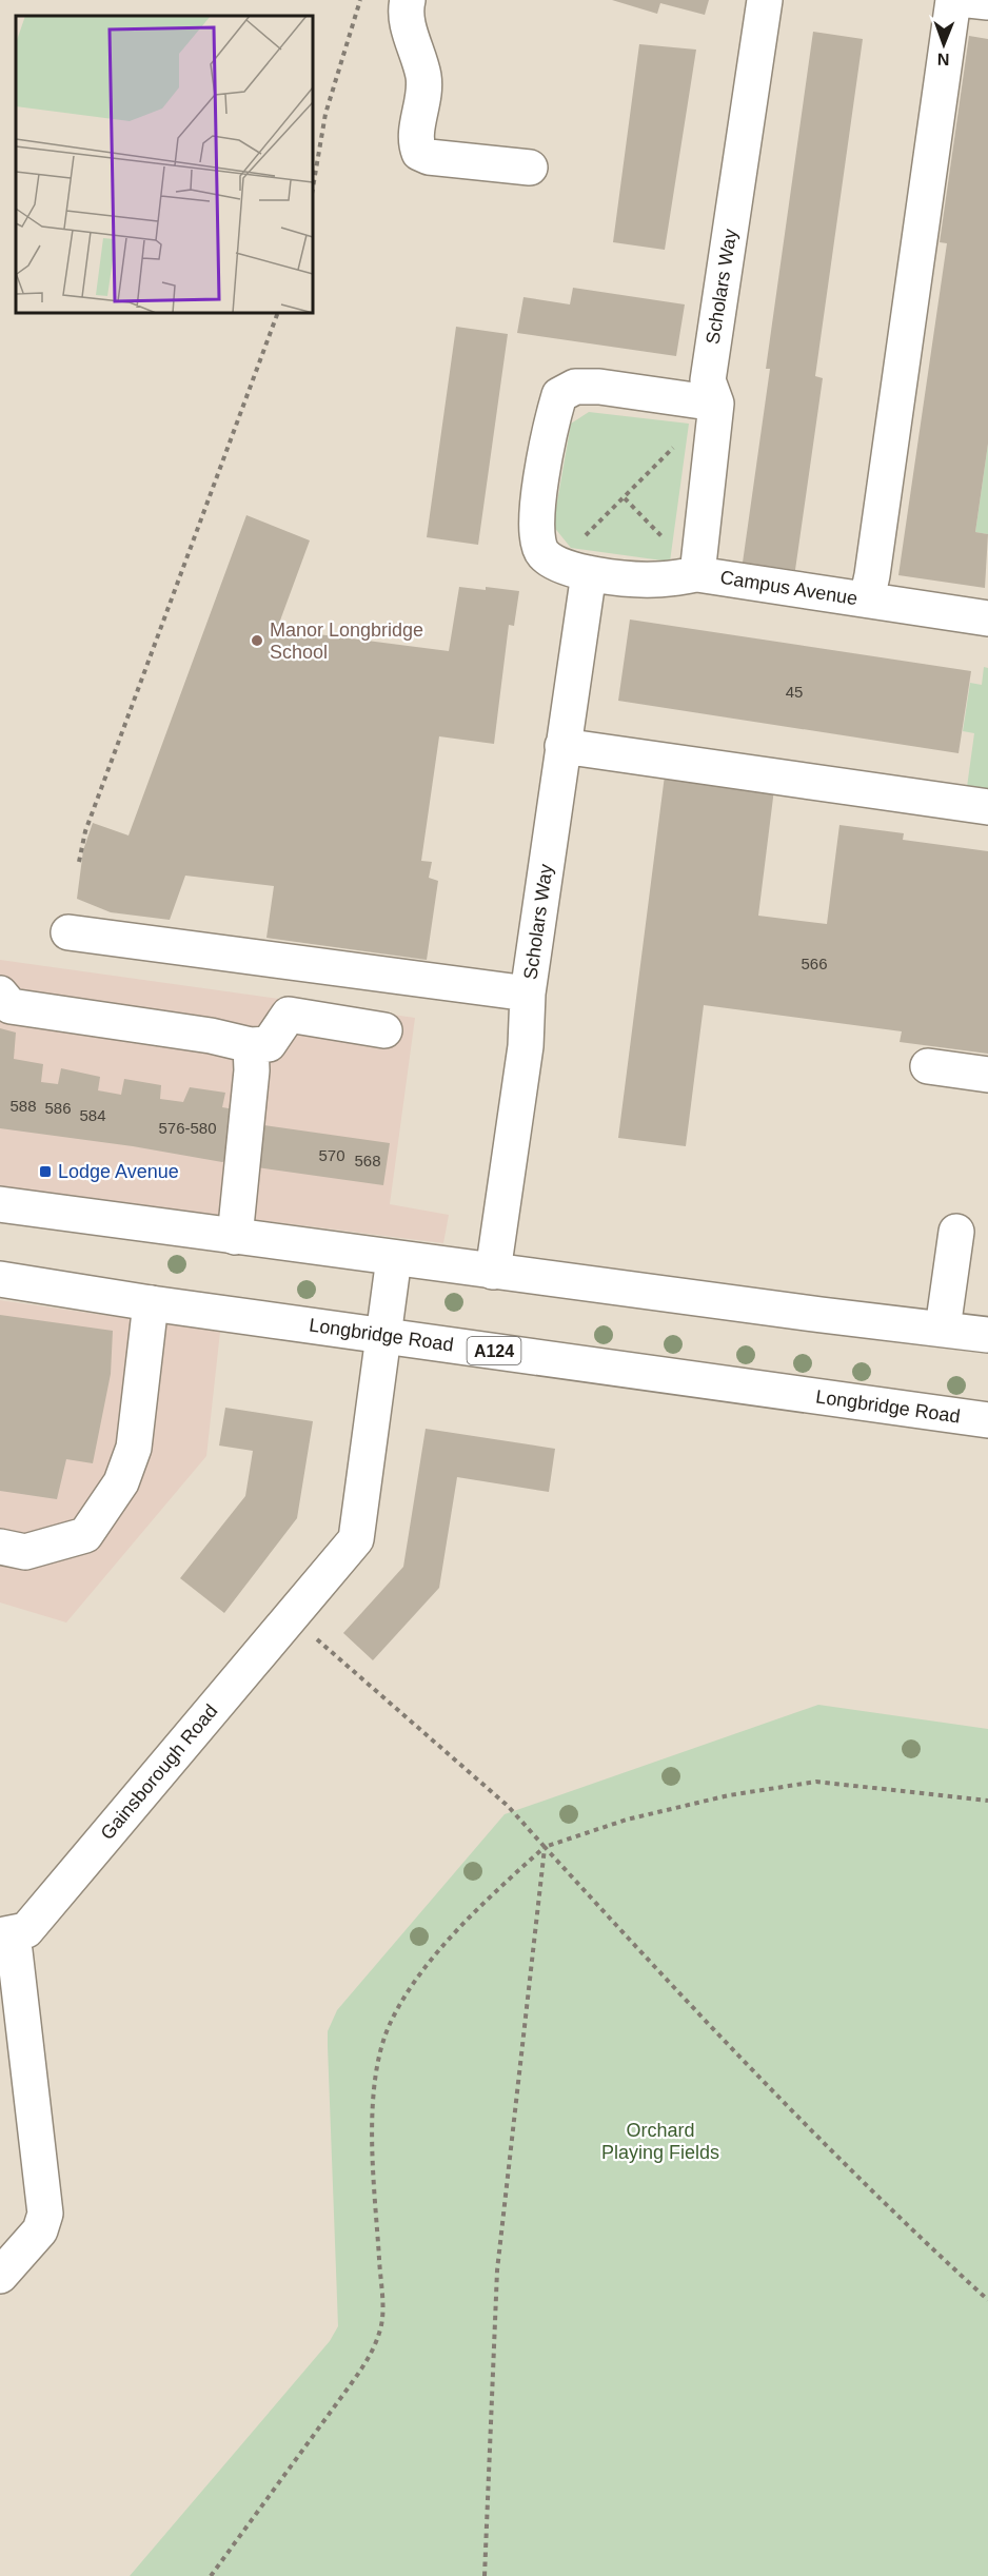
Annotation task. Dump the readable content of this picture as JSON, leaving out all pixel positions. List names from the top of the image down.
{
  "streets": {
    "street": [
      "Scholars Way",
      "Campus Avenue",
      "Longbridge Road",
      "A124",
      "Gainsborough Road"
    ]
  },
  "crossings": [
    ["Scholars Way", "Campus Avenue"],
    ["Longbridge Road", "Gainsborough Road"]
  ],
  "parks": ["Orchard Playing Fields"],
  "places": {
    "other": ["Manor Longbridge School"],
    "transit": ["Lodge Avenue"]
  },
  "house_numbers": [
    "45",
    "566",
    "588",
    "586",
    "584",
    "576-580",
    "570",
    "568"
  ],
  "north": "bottom"
}
